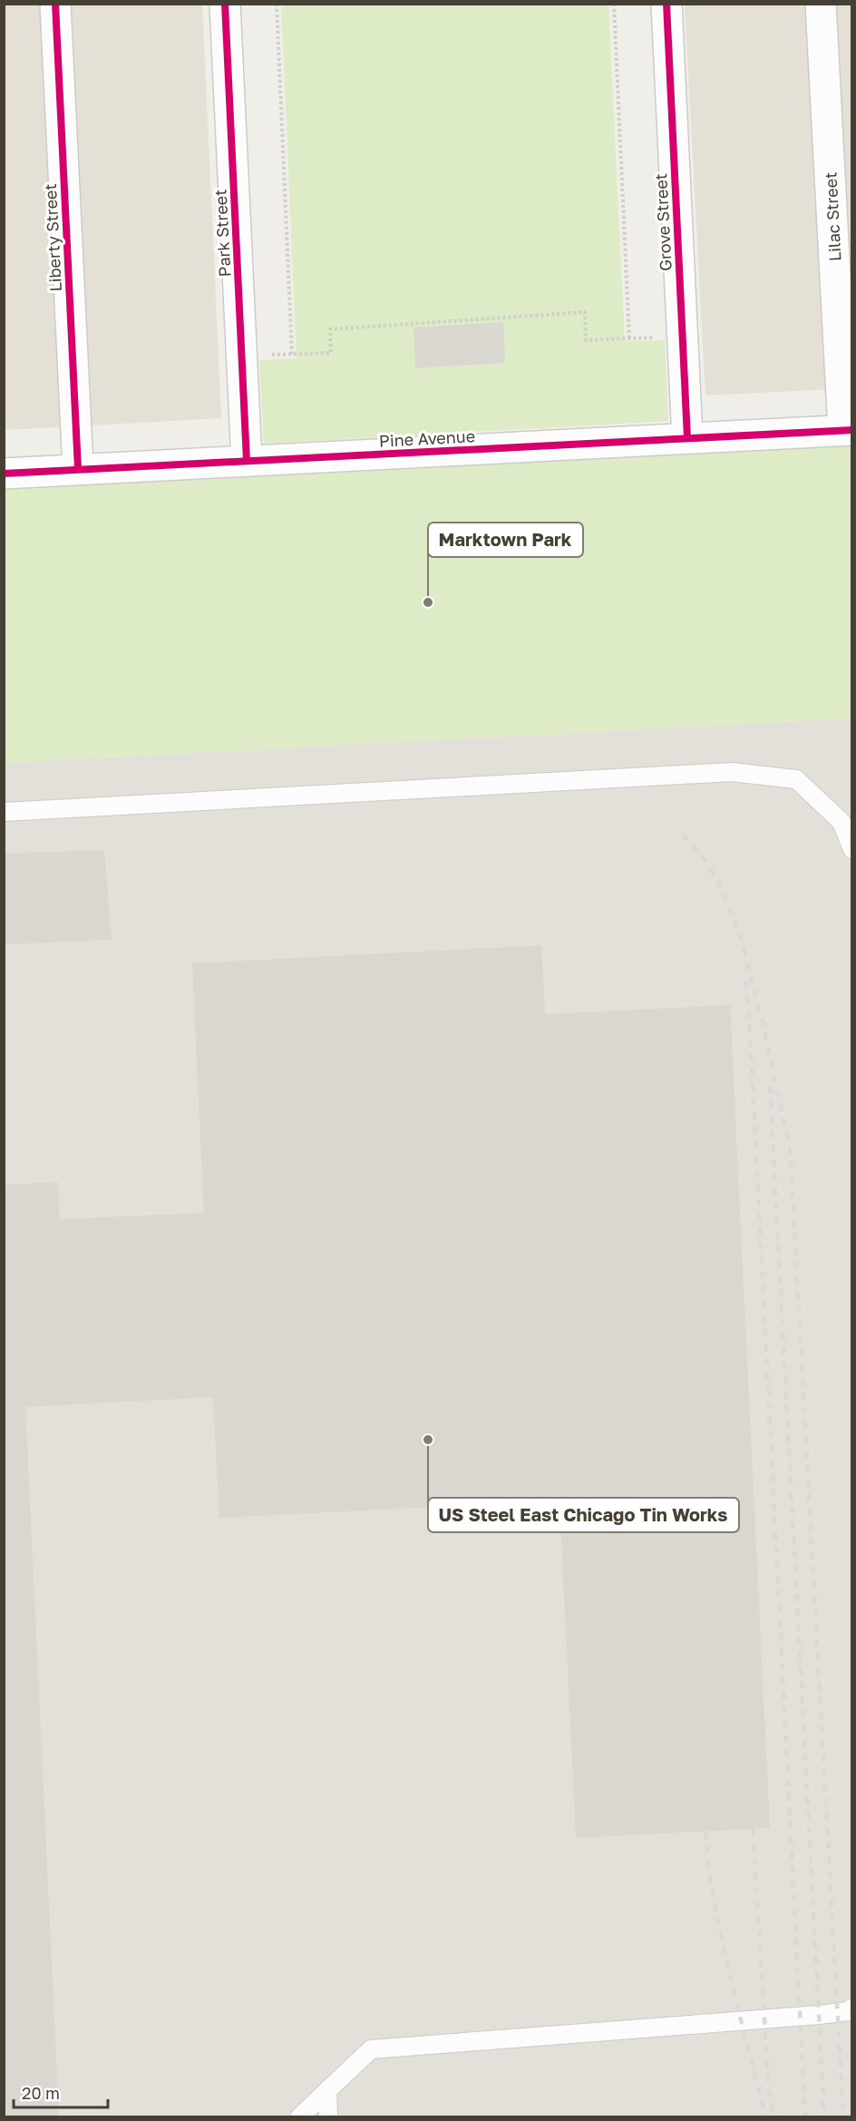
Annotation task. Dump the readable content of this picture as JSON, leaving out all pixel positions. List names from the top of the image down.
{
  "streets": {
    "street": [
      "Lilac Street",
      "Grove Street",
      "Park Street",
      "Liberty Street",
      "Pine Avenue"
    ]
  },
  "crossings": [
    ["Lilac Street", "Pine Avenue"],
    ["Grove Street", "Pine Avenue"],
    ["Park Street", "Pine Avenue"],
    ["Liberty Street", "Pine Avenue"]
  ],
  "places": ["Marktown Park", "US Steel East Chicago Tin Works"],
  "scale_bar": "20 m"
}
